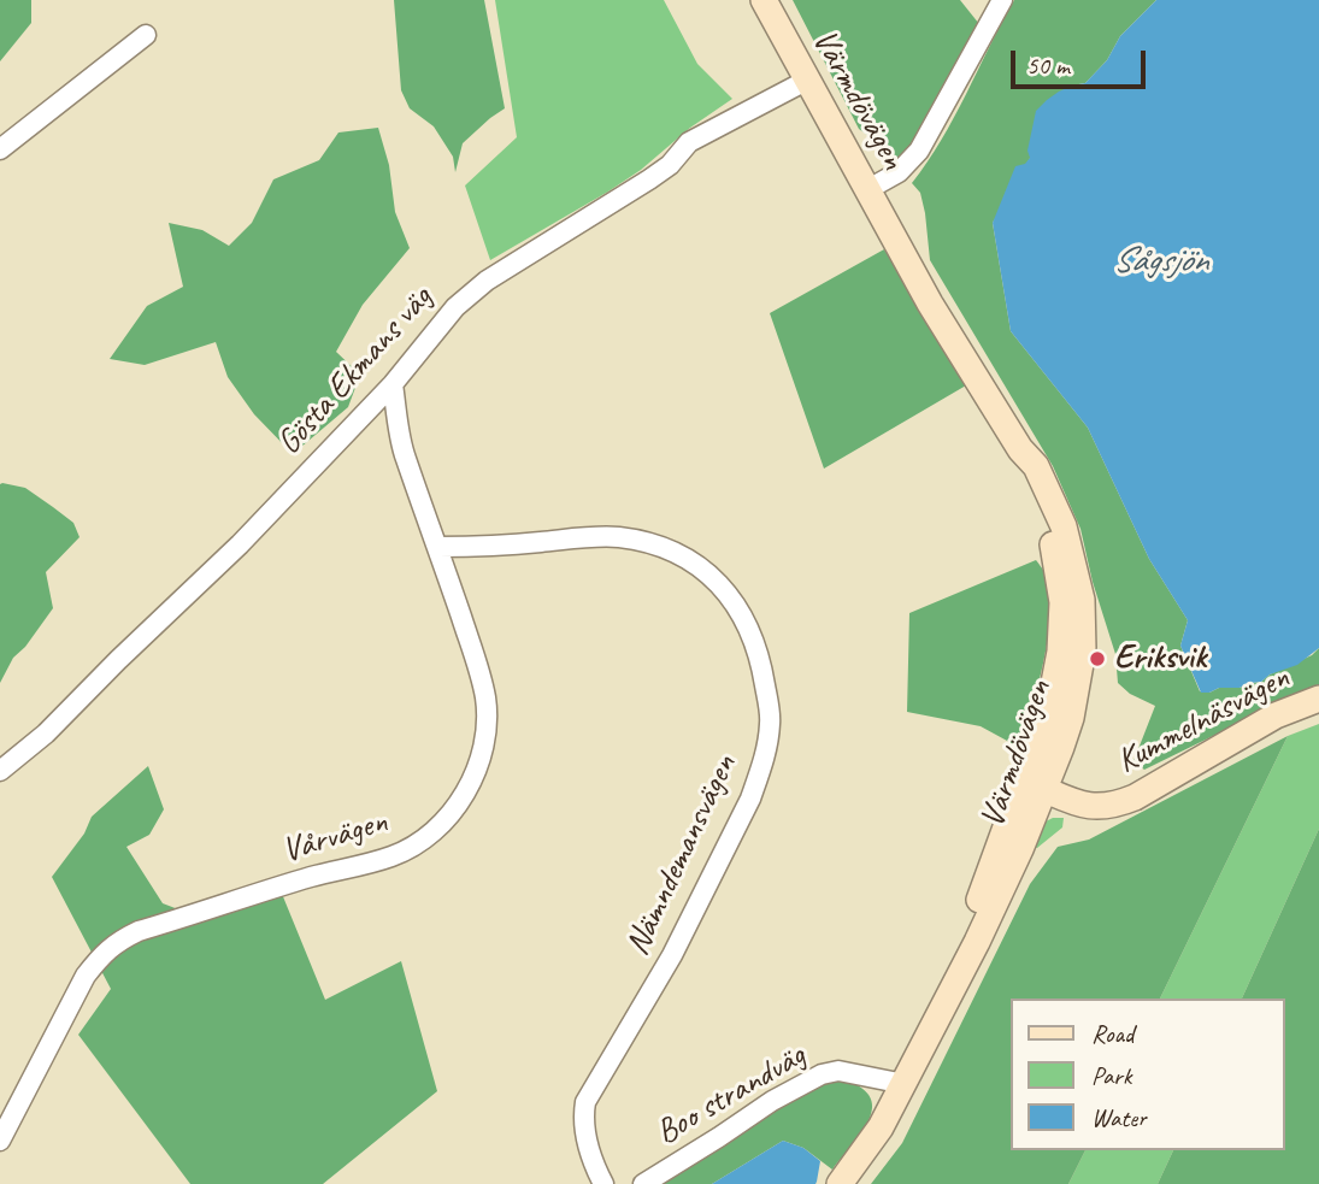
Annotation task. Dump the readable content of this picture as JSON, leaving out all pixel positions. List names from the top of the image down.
{
  "streets": {
    "main road": ["Värmdövägen", "Kummelnäsvägen"],
    "street": [
      "Gösta Ekmans väg",
      "Vårvägen",
      "Nämndemansvägen",
      "Boo strandväg"
    ]
  },
  "crossings": [
    ["Värmdövägen", "Gösta Ekmans väg"],
    ["Värmdövägen", "Kummelnäsvägen"],
    ["Värmdövägen", "Boo strandväg"],
    ["Gösta Ekmans väg", "Vårvägen"],
    ["Vårvägen", "Nämndemansvägen"]
  ],
  "water": ["Sågsjön"],
  "places": ["Eriksvik"],
  "legend": ["Road", "Park", "Water"],
  "scale_bar": "50 m"
}
